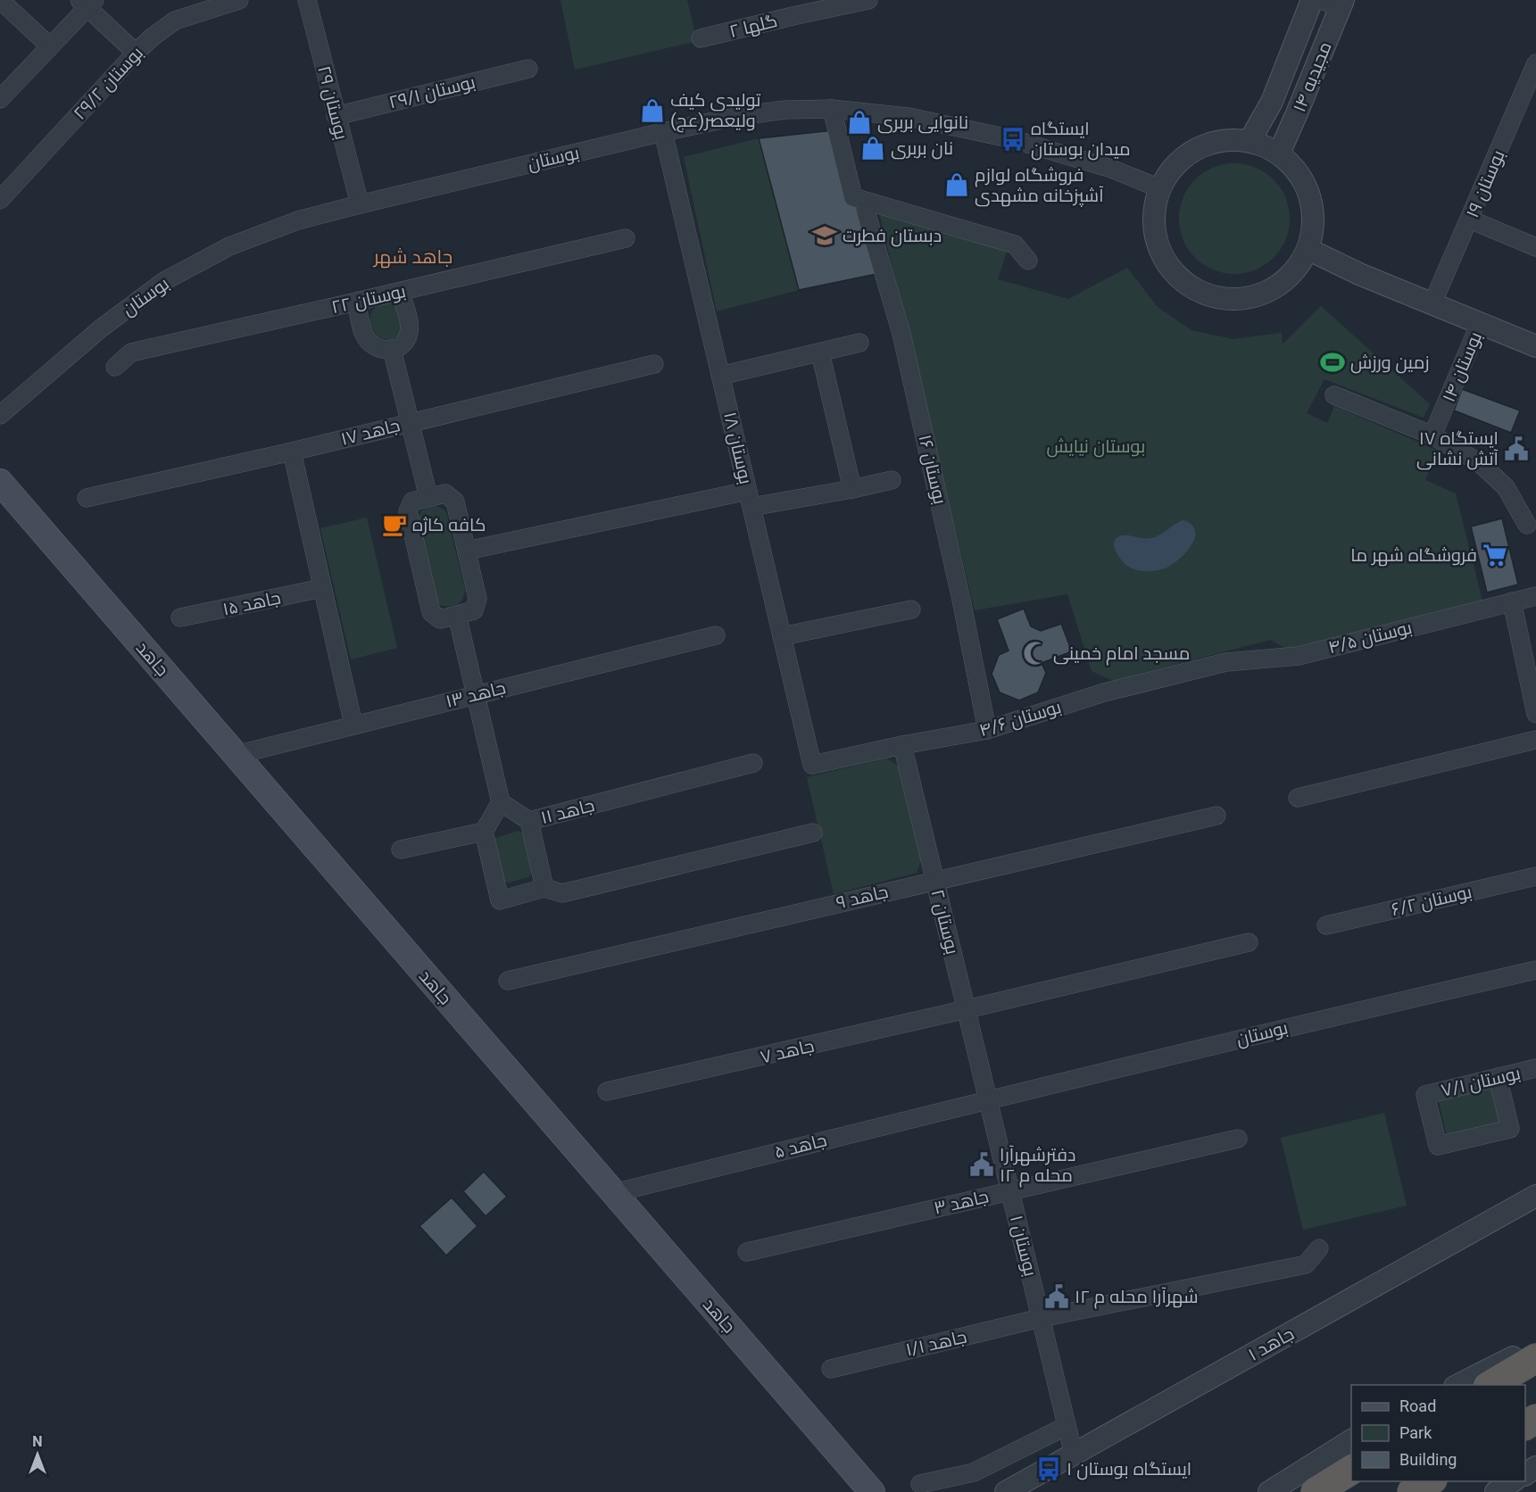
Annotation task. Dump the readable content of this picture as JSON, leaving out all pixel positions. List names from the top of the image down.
{
  "streets": {
    "main road": ["جاهد"],
    "street": [
      "گلها ۲",
      "مجیدیه ۱۴",
      "بوستان ۲۹/۲",
      "بوستان ۲۹/۱",
      "بوستان ۲۹",
      "بوستان",
      "بوستان ۱۹",
      "بوستان ۲۲",
      "بوستان ۱۴",
      "جاهد ۱۷",
      "بوستان ۱۸",
      "بوستان ۱۶",
      "جاهد ۱۵",
      "بوستان ۴/۵",
      "جاهد ۱۳",
      "بوستان ۴/۶",
      "جاهد ۱۱",
      "جاهد ۹",
      "بوستان ۶/۲",
      "بوستان ۲",
      "جاهد ۷",
      "بوستان ۷/۱",
      "جاهد ۵",
      "جاهد ۳",
      "بوستان ۱",
      "جاهد ۱/۱",
      "جاهد ۱"
    ]
  },
  "crossings": [
    ["مجیدیه ۱۴", "بوستان"],
    ["بوستان ۲۹/۱", "بوستان ۲۹"],
    ["بوستان ۲۹", "بوستان"],
    ["بوستان", "بوستان ۱۸"],
    ["بوستان", "بوستان ۲"],
    ["بوستان", "جاهد ۵"],
    ["بوستان", "بوستان ۱"],
    ["بوستان ۱۸", "بوستان ۴/۶"],
    ["بوستان ۱۶", "بوستان ۴/۶"],
    ["بوستان ۴/۵", "بوستان ۴/۶"],
    ["جاهد", "جاهد ۱۳"],
    ["جاهد", "جاهد ۵"],
    ["بوستان ۴/۶", "بوستان ۲"],
    ["جاهد ۹", "بوستان ۲"],
    ["بوستان ۲", "جاهد ۷"],
    ["بوستان ۲", "جاهد ۵"],
    ["بوستان ۲", "بوستان ۱"],
    ["جاهد ۵", "بوستان ۱"],
    ["جاهد ۳", "بوستان ۱"],
    ["بوستان ۱", "جاهد ۱/۱"],
    ["بوستان ۱", "جاهد ۱"]
  ],
  "districts": ["جاهد شهر"],
  "parks": ["بوستان نیایش"],
  "places": {
    "shop": [
      "تولیدی کیف ولیعصر(عج)",
      "نانوایی بربری",
      "نان بربری",
      "فروشگاه لوازم آشپزخانه مشهدی"
    ],
    "bus stop": ["ایستگاه میدان بوستان", "ایستگاه بوستان ۱"],
    "school or university": ["دبستان فطرت"],
    "sports": ["زمین ورزش"],
    "public building": ["ایستگاه ۱۷ آتش نشانی", "دفترشهرآرا محله م ۱۲", "شهرآرا محله م ۱۲"],
    "cafe": ["کافه کاژه"],
    "supermarket": ["فروشگاه شهر ما"],
    "mosque": ["مسجد امام خمینی"]
  },
  "legend": ["Road", "Park", "Building"],
  "north": "top"
}
